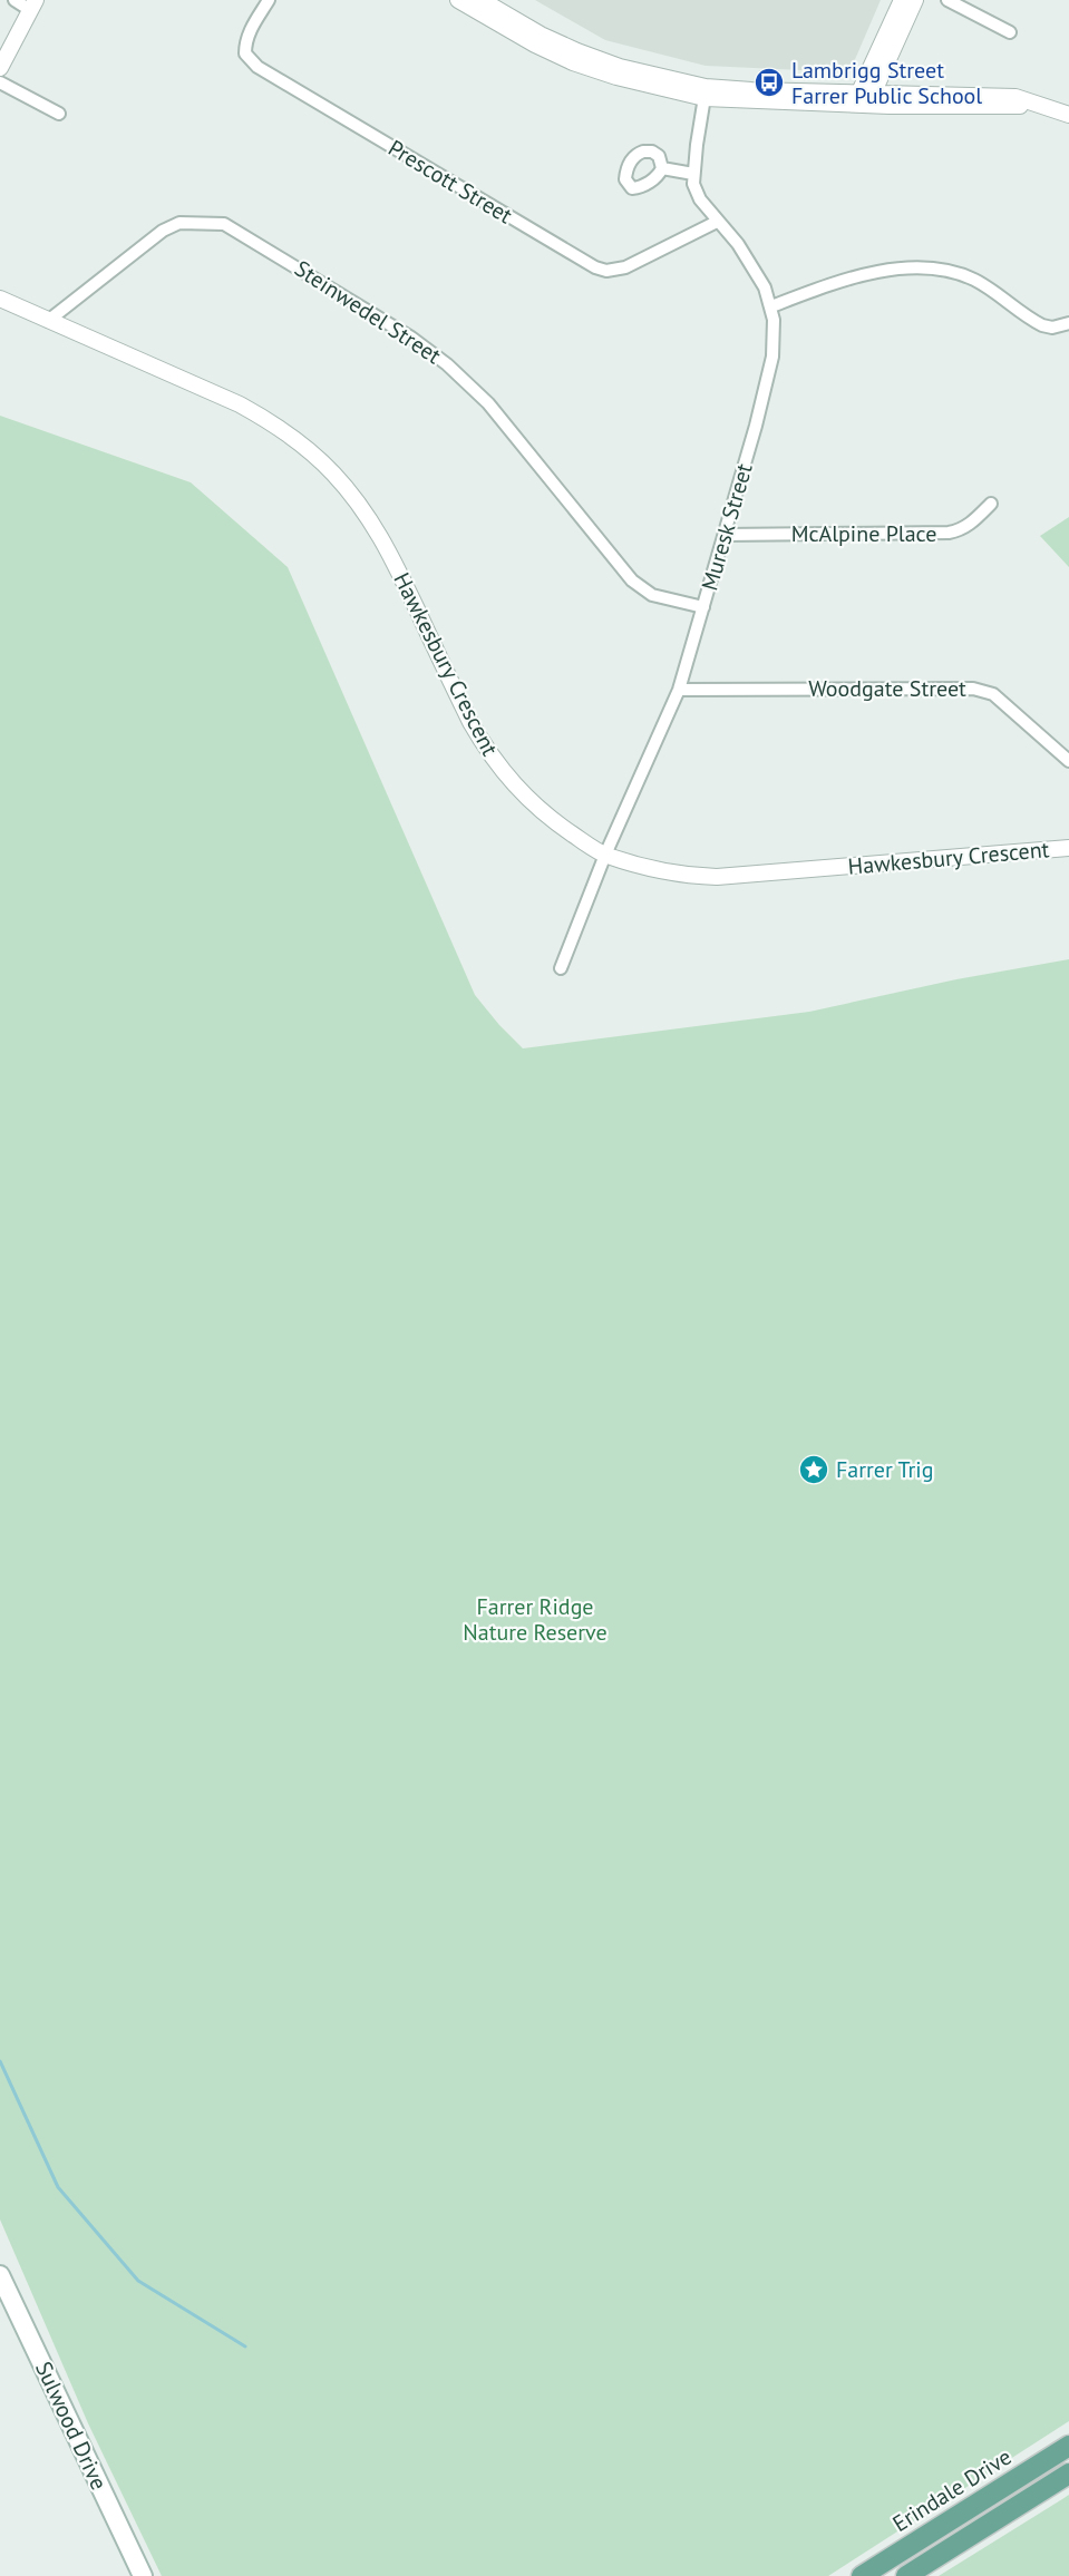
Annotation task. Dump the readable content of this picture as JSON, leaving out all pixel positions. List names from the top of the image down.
{
  "streets": {
    "main road": ["Sulwood Drive", "Erindale Drive"],
    "street": [
      "Prescott Street",
      "Steinwedel Street",
      "Muresk Street",
      "McAlpine Place",
      "Hawkesbury Crescent",
      "Woodgate Street"
    ]
  },
  "crossings": [
    ["Prescott Street", "Muresk Street"],
    ["Steinwedel Street", "Muresk Street"],
    ["Steinwedel Street", "Hawkesbury Crescent"],
    ["Muresk Street", "McAlpine Place"],
    ["Muresk Street", "Hawkesbury Crescent"],
    ["Muresk Street", "Woodgate Street"]
  ],
  "parks": ["Farrer Ridge Nature Reserve"],
  "places": {
    "bus stop": ["Lambrigg Street Farrer Public School"],
    "place": ["Farrer Trig"]
  }
}
